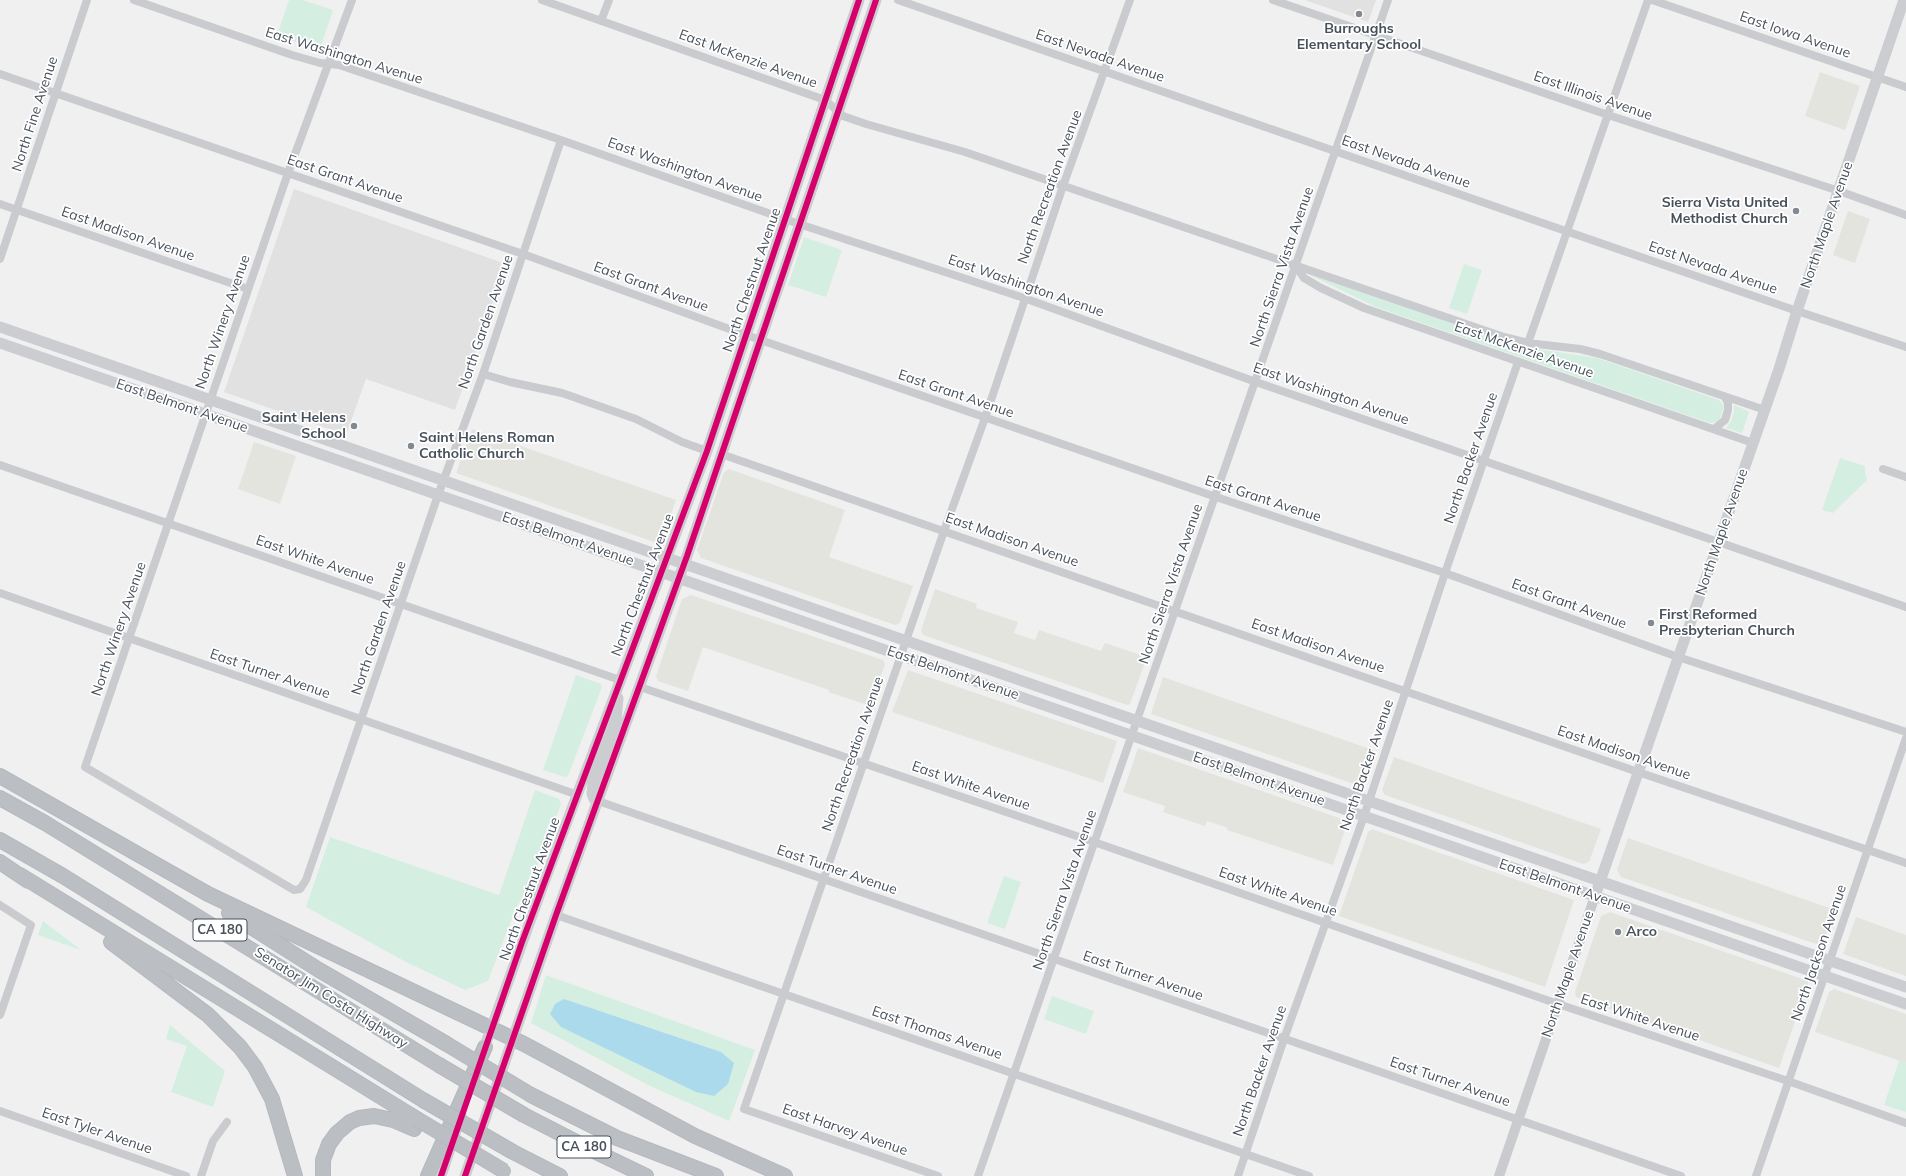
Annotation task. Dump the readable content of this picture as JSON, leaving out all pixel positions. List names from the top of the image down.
{
  "streets": {
    "highway": ["CA 180", "Senator Jim Costa Highway"],
    "main road": ["North Maple Avenue", "North Chestnut Avenue", "East Belmont Avenue"],
    "street": [
      "East Iowa Avenue",
      "East Washington Avenue",
      "East Nevada Avenue",
      "East McKenzie Avenue",
      "East Illinois Avenue",
      "North Fine Avenue",
      "East Grant Avenue",
      "North Recreation Avenue",
      "East Madison Avenue",
      "North Sierra Vista Avenue",
      "North Winery Avenue",
      "North Garden Avenue",
      "North Backer Avenue",
      "East White Avenue",
      "East Turner Avenue",
      "North Jackson Avenue",
      "East Thomas Avenue",
      "East Harvey Avenue",
      "East Tyler Avenue"
    ]
  },
  "crossings": [
    ["East Iowa Avenue", "North Maple Avenue"],
    ["East Washington Avenue", "North Recreation Avenue"],
    ["East Washington Avenue", "North Maple Avenue"],
    ["East Washington Avenue", "North Sierra Vista Avenue"],
    ["East Washington Avenue", "North Chestnut Avenue"],
    ["East Washington Avenue", "North Winery Avenue"],
    ["East Washington Avenue", "North Garden Avenue"],
    ["East Washington Avenue", "North Backer Avenue"],
    ["East Nevada Avenue", "North Recreation Avenue"],
    ["East Nevada Avenue", "North Maple Avenue"],
    ["East Nevada Avenue", "North Sierra Vista Avenue"],
    ["East McKenzie Avenue", "North Recreation Avenue"],
    ["East McKenzie Avenue", "North Maple Avenue"],
    ["East McKenzie Avenue", "North Sierra Vista Avenue"],
    ["East McKenzie Avenue", "North Chestnut Avenue"],
    ["East McKenzie Avenue", "North Backer Avenue"],
    ["East Illinois Avenue", "North Maple Avenue"],
    ["East Illinois Avenue", "North Sierra Vista Avenue"],
    ["North Fine Avenue", "East Grant Avenue"],
    ["North Fine Avenue", "East Madison Avenue"],
    ["East Grant Avenue", "North Recreation Avenue"],
    ["East Grant Avenue", "North Maple Avenue"],
    ["East Grant Avenue", "North Sierra Vista Avenue"],
    ["East Grant Avenue", "North Chestnut Avenue"],
    ["East Grant Avenue", "North Winery Avenue"],
    ["East Grant Avenue", "North Garden Avenue"],
    ["East Grant Avenue", "North Backer Avenue"],
    ["North Recreation Avenue", "East Madison Avenue"],
    ["North Recreation Avenue", "East Belmont Avenue"],
    ["North Recreation Avenue", "East White Avenue"],
    ["North Recreation Avenue", "East Turner Avenue"],
    ["North Recreation Avenue", "East Thomas Avenue"],
    ["North Recreation Avenue", "East Harvey Avenue"],
    ["North Maple Avenue", "East Madison Avenue"],
    ["North Maple Avenue", "East Belmont Avenue"],
    ["North Maple Avenue", "East White Avenue"],
    ["North Maple Avenue", "East Turner Avenue"],
    ["East Madison Avenue", "North Sierra Vista Avenue"],
    ["East Madison Avenue", "North Chestnut Avenue"],
    ["East Madison Avenue", "North Winery Avenue"],
    ["East Madison Avenue", "North Backer Avenue"],
    ["East Madison Avenue", "North Jackson Avenue"],
    ["North Sierra Vista Avenue", "East Belmont Avenue"],
    ["North Sierra Vista Avenue", "East White Avenue"],
    ["North Sierra Vista Avenue", "East Turner Avenue"],
    ["North Sierra Vista Avenue", "East Thomas Avenue"],
    ["North Chestnut Avenue", "East Belmont Avenue"],
    ["North Chestnut Avenue", "East White Avenue"],
    ["North Chestnut Avenue", "East Turner Avenue"],
    ["North Chestnut Avenue", "East Thomas Avenue"],
    ["North Winery Avenue", "North Garden Avenue"],
    ["North Winery Avenue", "East Belmont Avenue"],
    ["North Winery Avenue", "East White Avenue"],
    ["North Winery Avenue", "East Turner Avenue"],
    ["North Garden Avenue", "East Belmont Avenue"],
    ["North Garden Avenue", "East White Avenue"],
    ["North Garden Avenue", "East Turner Avenue"],
    ["East Belmont Avenue", "North Backer Avenue"],
    ["East Belmont Avenue", "North Jackson Avenue"],
    ["North Backer Avenue", "East White Avenue"],
    ["North Backer Avenue", "East Turner Avenue"],
    ["North Backer Avenue", "East Thomas Avenue"],
    ["East White Avenue", "North Jackson Avenue"]
  ],
  "places": [
    "Burroughs Elementary School",
    "Sierra Vista United Methodist Church",
    "Saint Helens School",
    "Saint Helens Roman Catholic Church",
    "First Reformed Presbyterian Church",
    "Arco"
  ]
}
